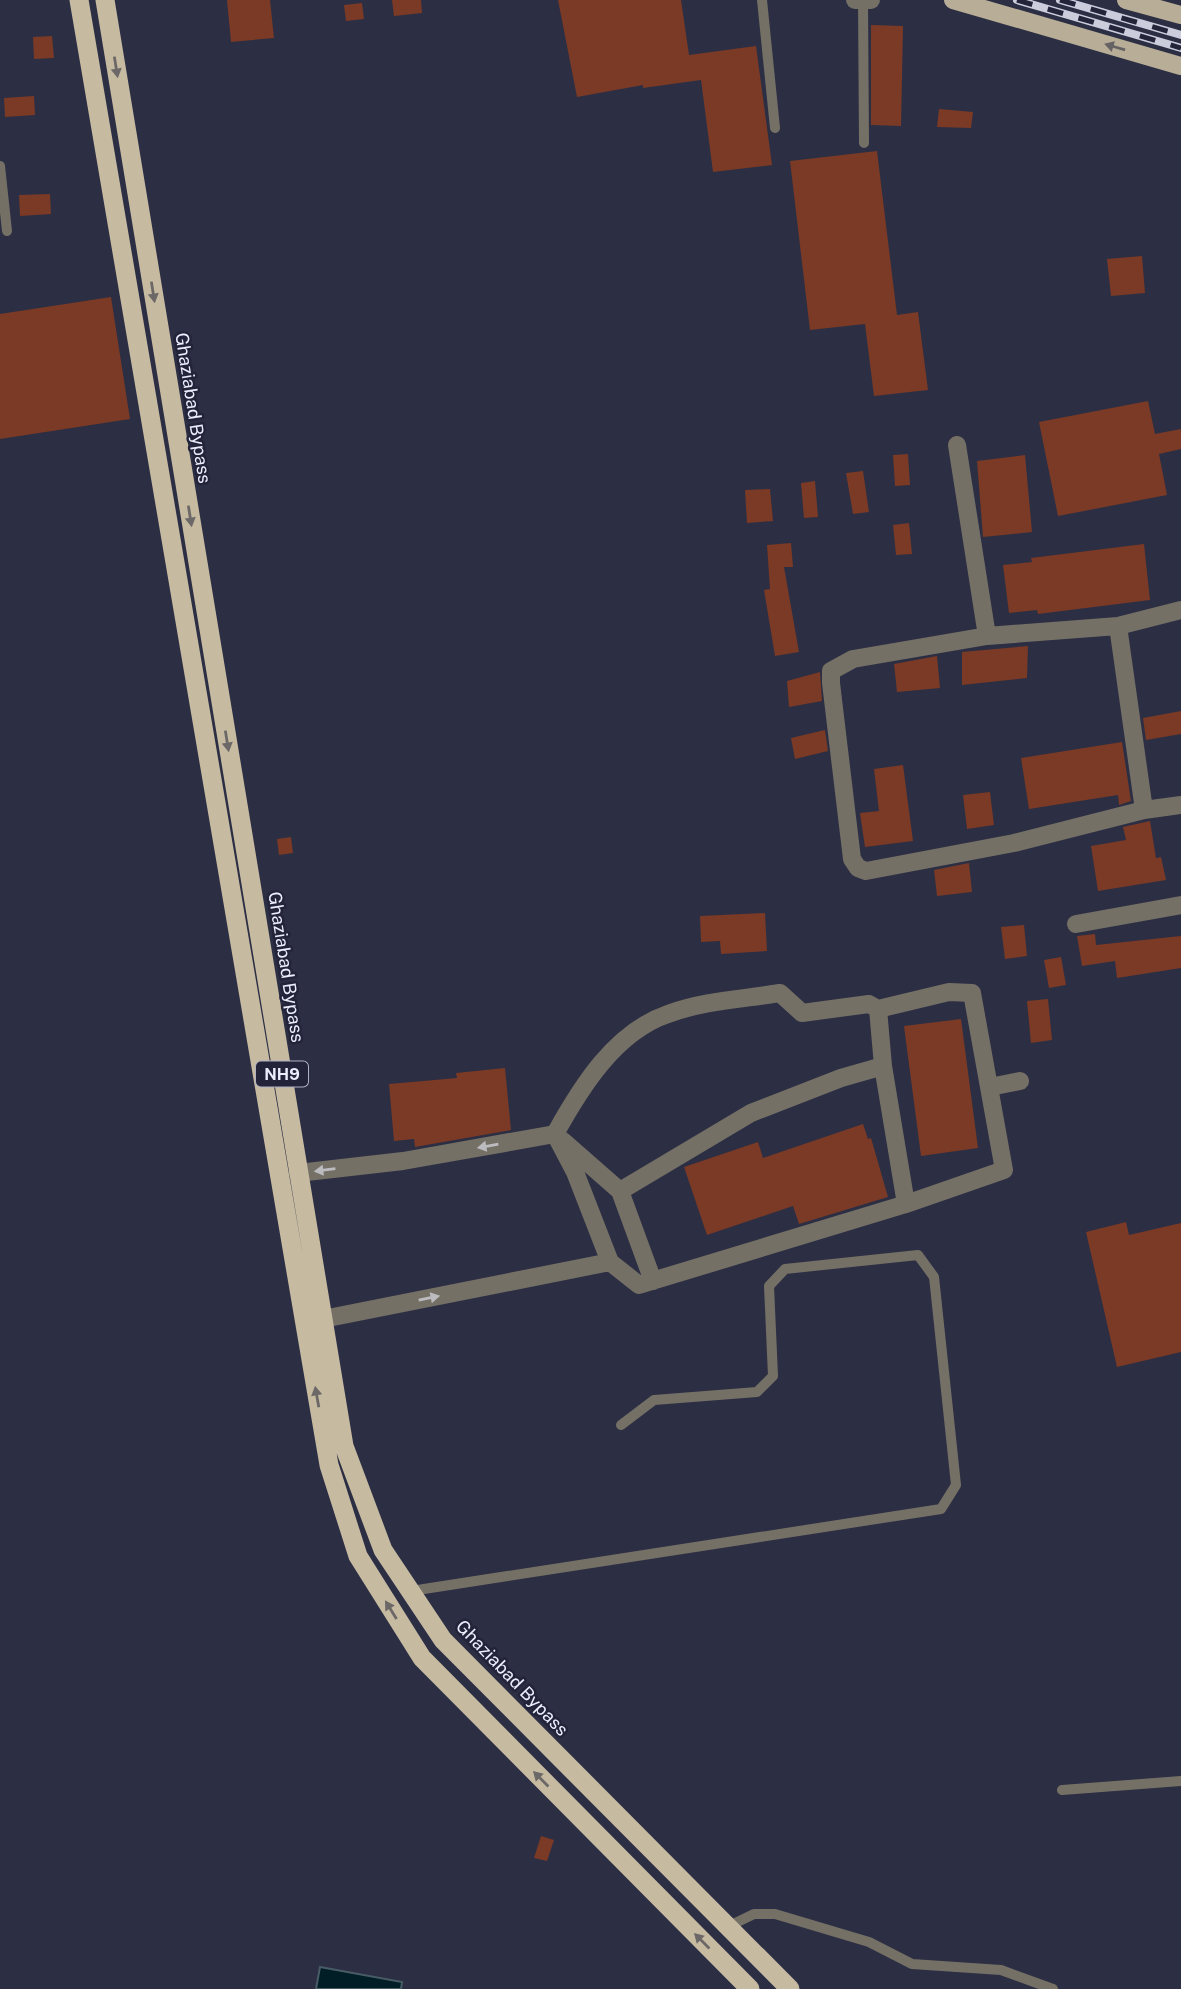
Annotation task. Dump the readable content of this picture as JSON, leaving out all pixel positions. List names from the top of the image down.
{
  "streets": {
    "highway": ["Ghaziabad Bypass", "NH9"]
  }
}
